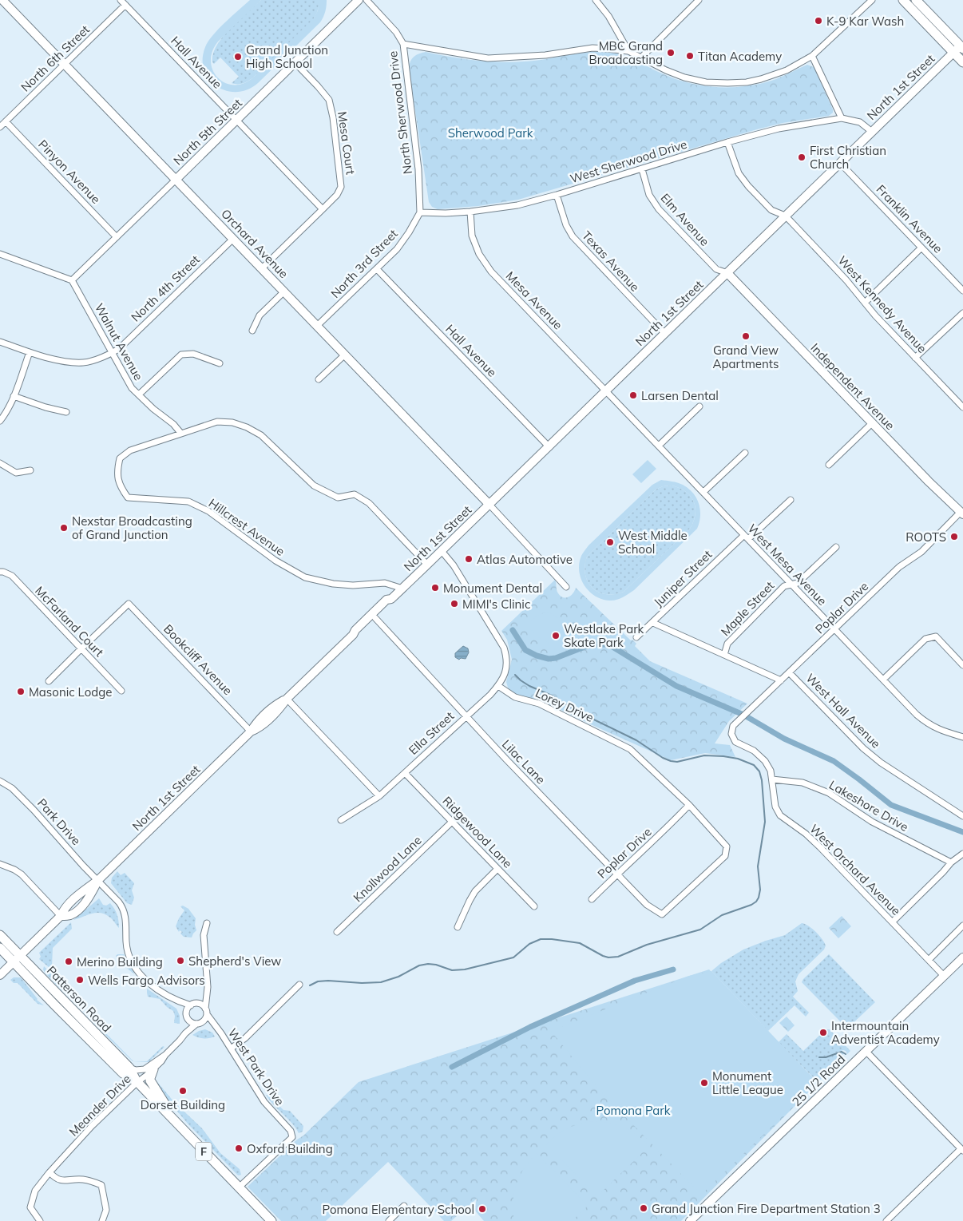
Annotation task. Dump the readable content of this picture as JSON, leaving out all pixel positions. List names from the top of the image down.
{
  "streets": {
    "main road": ["Patterson Road", "F"],
    "street": [
      "North 6th Street",
      "Hall Avenue",
      "North 1st Street",
      "North Sherwood Drive",
      "North 5th Street",
      "Mesa Court",
      "West Sherwood Drive",
      "Pinyon Avenue",
      "Franklin Avenue",
      "Elm Avenue",
      "Orchard Avenue",
      "Texas Avenue",
      "North 3rd Street",
      "North 4th Street",
      "Mesa Avenue",
      "West Kennedy Avenue",
      "Walnut Avenue",
      "Independent Avenue",
      "Hillcrest Avenue",
      "West Mesa Avenue",
      "Juniper Street",
      "Poplar Drive",
      "Maple Street",
      "McFarland Court",
      "Bookcliff Avenue",
      "Lorey Drive",
      "West Hall Avenue",
      "Ella Street",
      "Lilac Lane",
      "Lakeshore Drive",
      "Park Drive",
      "Ridgewood Lane",
      "Knollwood Lane",
      "West Orchard Avenue",
      "West Park Drive",
      "25 1/2 Road",
      "Meander Drive"
    ]
  },
  "crossings": [
    ["North 6th Street", "Hall Avenue"],
    ["North 6th Street", "Pinyon Avenue"],
    ["North 6th Street", "Orchard Avenue"],
    ["Hall Avenue", "North 1st Street"],
    ["Hall Avenue", "North 5th Street"],
    ["Hall Avenue", "Mesa Court"],
    ["Hall Avenue", "North 3rd Street"],
    ["North 1st Street", "Franklin Avenue"],
    ["North 1st Street", "Elm Avenue"],
    ["North 1st Street", "Orchard Avenue"],
    ["North 1st Street", "Texas Avenue"],
    ["North 1st Street", "Mesa Avenue"],
    ["North 1st Street", "West Kennedy Avenue"],
    ["North 1st Street", "Independent Avenue"],
    ["North 1st Street", "Hillcrest Avenue"],
    ["North 1st Street", "West Mesa Avenue"],
    ["North 1st Street", "Bookcliff Avenue"],
    ["North 1st Street", "Lilac Lane"],
    ["North 1st Street", "Park Drive"],
    ["North 1st Street", "Patterson Road"],
    ["North Sherwood Drive", "West Sherwood Drive"],
    ["North Sherwood Drive", "North 3rd Street"],
    ["North 5th Street", "Mesa Court"],
    ["North 5th Street", "Pinyon Avenue"],
    ["North 5th Street", "Orchard Avenue"],
    ["North 5th Street", "Walnut Avenue"],
    ["West Sherwood Drive", "Elm Avenue"],
    ["West Sherwood Drive", "Texas Avenue"],
    ["West Sherwood Drive", "North 3rd Street"],
    ["West Sherwood Drive", "Mesa Avenue"],
    ["West Sherwood Drive", "West Kennedy Avenue"],
    ["Elm Avenue", "Independent Avenue"],
    ["Orchard Avenue", "North 3rd Street"],
    ["Orchard Avenue", "North 4th Street"],
    ["North 4th Street", "Walnut Avenue"],
    ["Mesa Avenue", "West Mesa Avenue"],
    ["Walnut Avenue", "Hillcrest Avenue"],
    ["Independent Avenue", "Poplar Drive"],
    ["West Mesa Avenue", "Juniper Street"],
    ["West Mesa Avenue", "Poplar Drive"],
    ["West Mesa Avenue", "Maple Street"],
    ["Poplar Drive", "Lorey Drive"],
    ["Poplar Drive", "West Hall Avenue"],
    ["Poplar Drive", "Lilac Lane"],
    ["Poplar Drive", "West Orchard Avenue"],
    ["McFarland Court", "Bookcliff Avenue"],
    ["Lorey Drive", "Ella Street"],
    ["Lorey Drive", "Lilac Lane"],
    ["Ella Street", "Lilac Lane"],
    ["Ella Street", "Ridgewood Lane"],
    ["Lakeshore Drive", "West Orchard Avenue"],
    ["Ridgewood Lane", "Knollwood Lane"],
    ["West Orchard Avenue", "25 1/2 Road"],
    ["Patterson Road", "West Park Drive"],
    ["Patterson Road", "Meander Drive"],
    ["West Park Drive", "Meander Drive"]
  ],
  "parks": ["Sherwood Park", "Pomona Park"],
  "places": [
    "K-9 Kar Wash",
    "MBC Grand Broadcasting",
    "Titan Academy",
    "Grand Junction High School",
    "First Christian Church",
    "Grand View Apartments",
    "Larsen Dental",
    "Nexstar Broadcasting of Grand Junction",
    "ROOTS",
    "West Middle School",
    "Atlas Automotive",
    "Monument Dental",
    "MIMI's Clinic",
    "Westlake Park Skate Park",
    "Masonic Lodge",
    "Shepherd's View",
    "Merino Building",
    "Wells Fargo Advisors",
    "Intermountain Adventist Academy",
    "Monument Little League",
    "Dorset Building",
    "Oxford Building",
    "Grand Junction Fire Department Station 3",
    "Pomona Elementary School"
  ]
}
